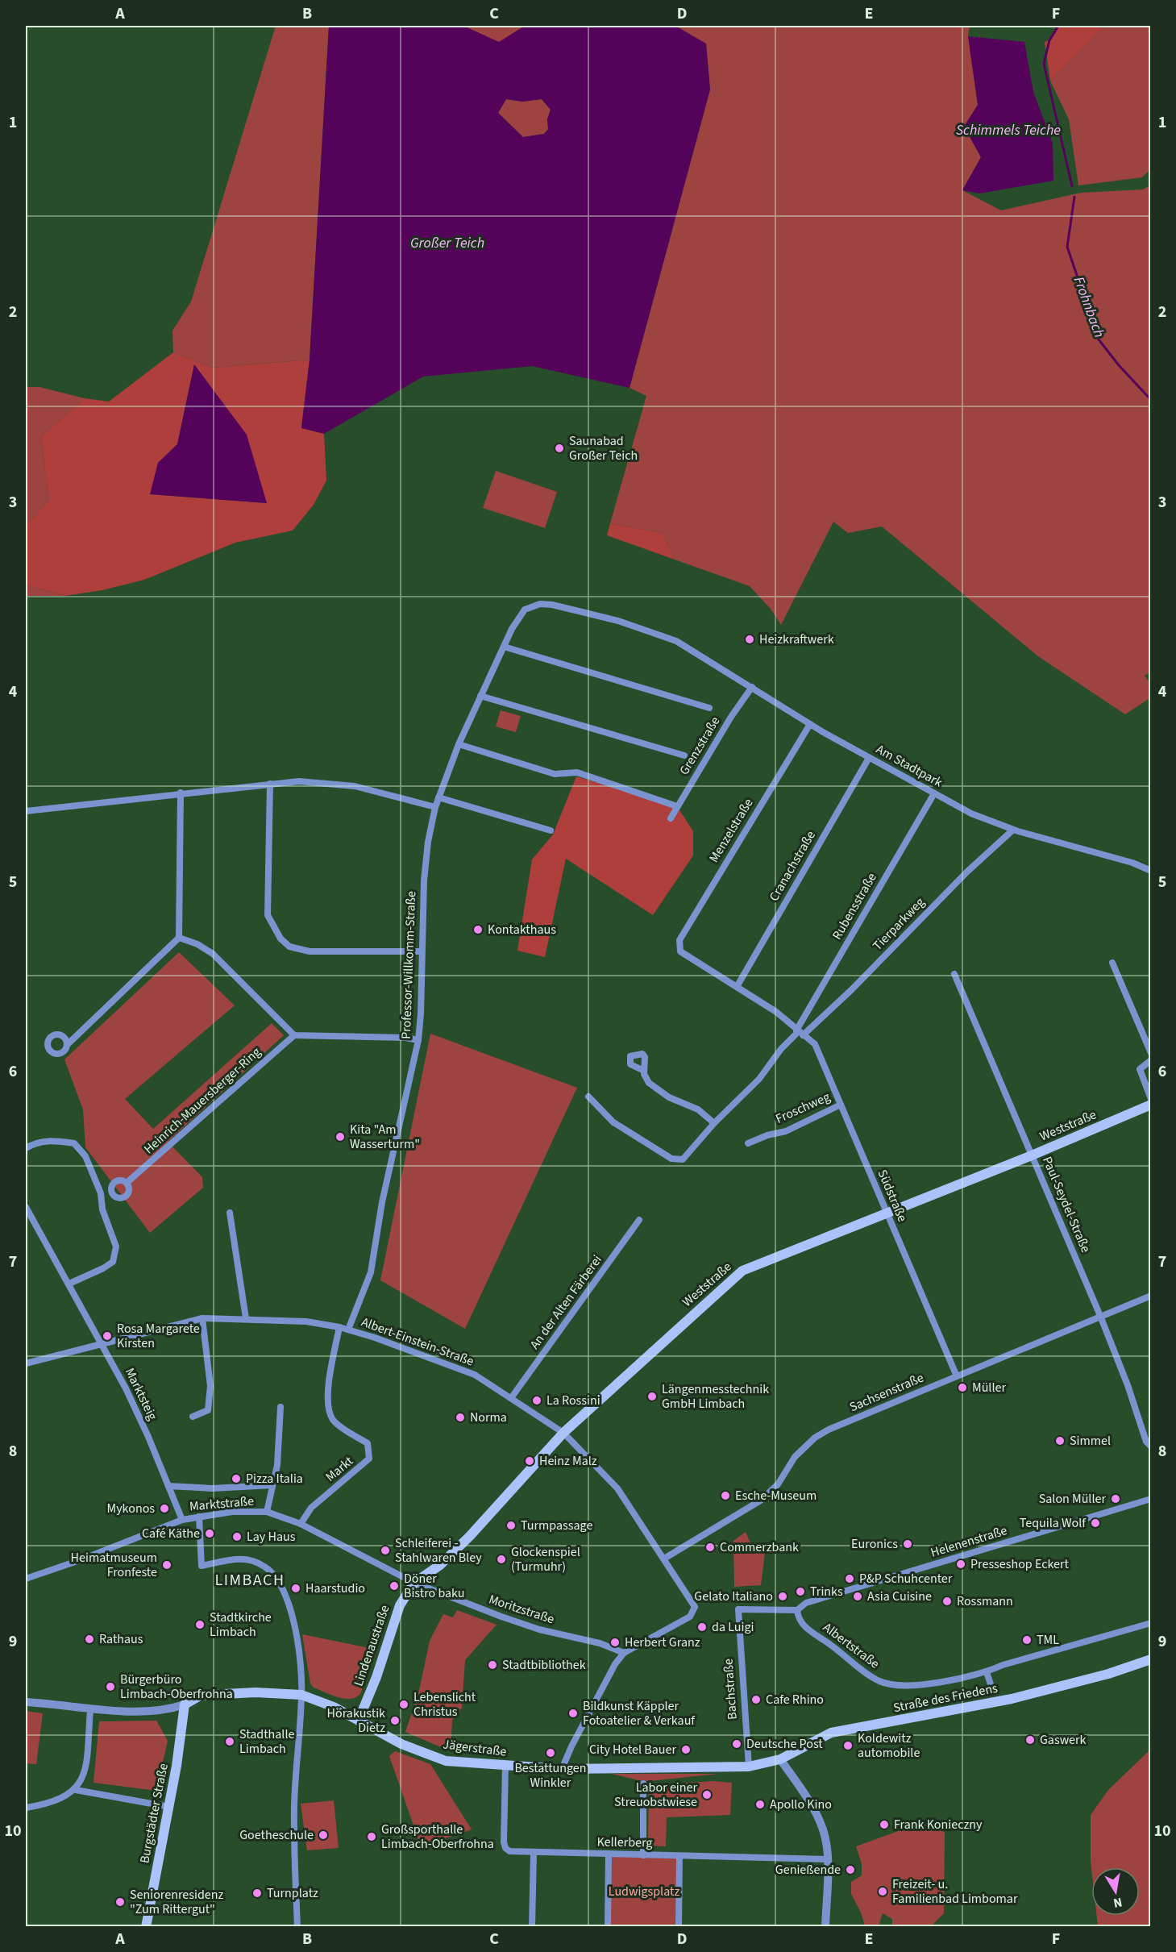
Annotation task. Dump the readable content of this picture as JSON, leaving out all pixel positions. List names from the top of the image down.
{
  "streets": {
    "main road": [
      "Weststraße",
      "Lindenaustraße",
      "Straße des Friedens",
      "Jägerstraße",
      "Burgstädter Straße"
    ],
    "street": [
      "Grenzstraße",
      "Am Stadtpark",
      "Menzelstraße",
      "Cranachstraße",
      "Rubensstraße",
      "Tierparkweg",
      "Professor-Willkomm-Straße",
      "Heinrich-Mauersberger-Ring",
      "Froschweg",
      "Südstraße",
      "Paul-Seydel-Straße",
      "An der Alten Färberei",
      "Albert-Einstein-Straße",
      "Sachsenstraße",
      "Marktsteig",
      "Markt",
      "Marktstraße",
      "Helenenstraße",
      "Moritzstraße",
      "Albertstraße",
      "Bachstraße",
      "Kellerberg"
    ]
  },
  "crossings": [
    ["Grenzstraße", "Am Stadtpark"],
    ["Am Stadtpark", "Menzelstraße"],
    ["Am Stadtpark", "Cranachstraße"],
    ["Am Stadtpark", "Rubensstraße"],
    ["Am Stadtpark", "Tierparkweg"],
    ["Am Stadtpark", "Professor-Willkomm-Straße"],
    ["Menzelstraße", "Südstraße"],
    ["Cranachstraße", "Südstraße"],
    ["Rubensstraße", "Tierparkweg"],
    ["Rubensstraße", "Südstraße"],
    ["Tierparkweg", "Südstraße"],
    ["Professor-Willkomm-Straße", "Albert-Einstein-Straße"],
    ["Froschweg", "Südstraße"],
    ["Weststraße", "Südstraße"],
    ["Weststraße", "Paul-Seydel-Straße"],
    ["Weststraße", "Albert-Einstein-Straße"],
    ["Weststraße", "Marktstraße"],
    ["Weststraße", "Moritzstraße"],
    ["Weststraße", "Lindenaustraße"],
    ["Südstraße", "Sachsenstraße"],
    ["Paul-Seydel-Straße", "Sachsenstraße"],
    ["An der Alten Färberei", "Albert-Einstein-Straße"],
    ["Albert-Einstein-Straße", "Sachsenstraße"],
    ["Albert-Einstein-Straße", "Marktsteig"],
    ["Albert-Einstein-Straße", "Markt"],
    ["Albert-Einstein-Straße", "Moritzstraße"],
    ["Marktsteig", "Marktstraße"],
    ["Markt", "Marktstraße"],
    ["Marktstraße", "Moritzstraße"],
    ["Marktstraße", "Lindenaustraße"],
    ["Helenenstraße", "Albertstraße"],
    ["Helenenstraße", "Bachstraße"],
    ["Moritzstraße", "Lindenaustraße"],
    ["Lindenaustraße", "Jägerstraße"],
    ["Albertstraße", "Bachstraße"],
    ["Bachstraße", "Straße des Friedens"],
    ["Bachstraße", "Jägerstraße"],
    ["Straße des Friedens", "Jägerstraße"],
    ["Jägerstraße", "Burgstädter Straße"],
    ["Jägerstraße", "Kellerberg"]
  ],
  "districts": ["LIMBACH"],
  "water": ["Schimmels Teiche", "Großer Teich", "Frohnbach"],
  "parks": ["Ludwigsplatz"],
  "places": [
    "Saunabad Großer Teich",
    "Heizkraftwerk",
    "Kontakthaus",
    "Kita \"Am Wasserturm\"",
    "Rosa Margarete Kirsten",
    "Müller",
    "Längenmesstechnik GmbH Limbach",
    "La Rossini",
    "Norma",
    "Simmel",
    "Heinz Malz",
    "Pizza Italia",
    "Esche-Museum",
    "Salon Müller",
    "Mykonos",
    "Tequila Wolf",
    "Turmpassage",
    "Café Käthe",
    "Lay Haus",
    "Euronics",
    "Commerzbank",
    "Schleiferei - Stahlwaren Bley",
    "Glockenspiel (Turmuhr)",
    "Presseshop Eckert",
    "Heimatmuseum Fronfeste",
    "P&P Schuhcenter",
    "Döner Bistro baku",
    "Haarstudio",
    "Trinks",
    "Gelato Italiano",
    "Asia Cuisine",
    "Rossmann",
    "Stadtkirche Limbach",
    "da Luigi",
    "Rathaus",
    "TML",
    "Herbert Granz",
    "Stadtbibliothek",
    "Bürgerbüro Limbach-Oberfrohna",
    "Cafe Rhino",
    "Lebenslicht Christus",
    "Bildkunst Käppler Fotoatelier & Verkauf",
    "Hörakustik Dietz",
    "Gaswerk",
    "Stadthalle Limbach",
    "Deutsche Post",
    "Koldewitz automobile",
    "City Hotel Bauer",
    "Bestattungen Winkler",
    "Labor einer Streuobstwiese",
    "Apollo Kino",
    "Frank Konieczny",
    "Goetheschule",
    "Großsporthalle Limbach-Oberfrohna",
    "Genießende",
    "Freizeit- u. Familienbad Limbomar",
    "Turnplatz",
    "Seniorenresidenz \"Zum Rittergut\""
  ],
  "north": "bottom",
  "grid": {
    "columns": [
      "A",
      "B",
      "C",
      "D",
      "E",
      "F"
    ],
    "rows": [
      "1",
      "2",
      "3",
      "4",
      "5",
      "6",
      "7",
      "8",
      "9",
      "10"
    ]
  }
}
